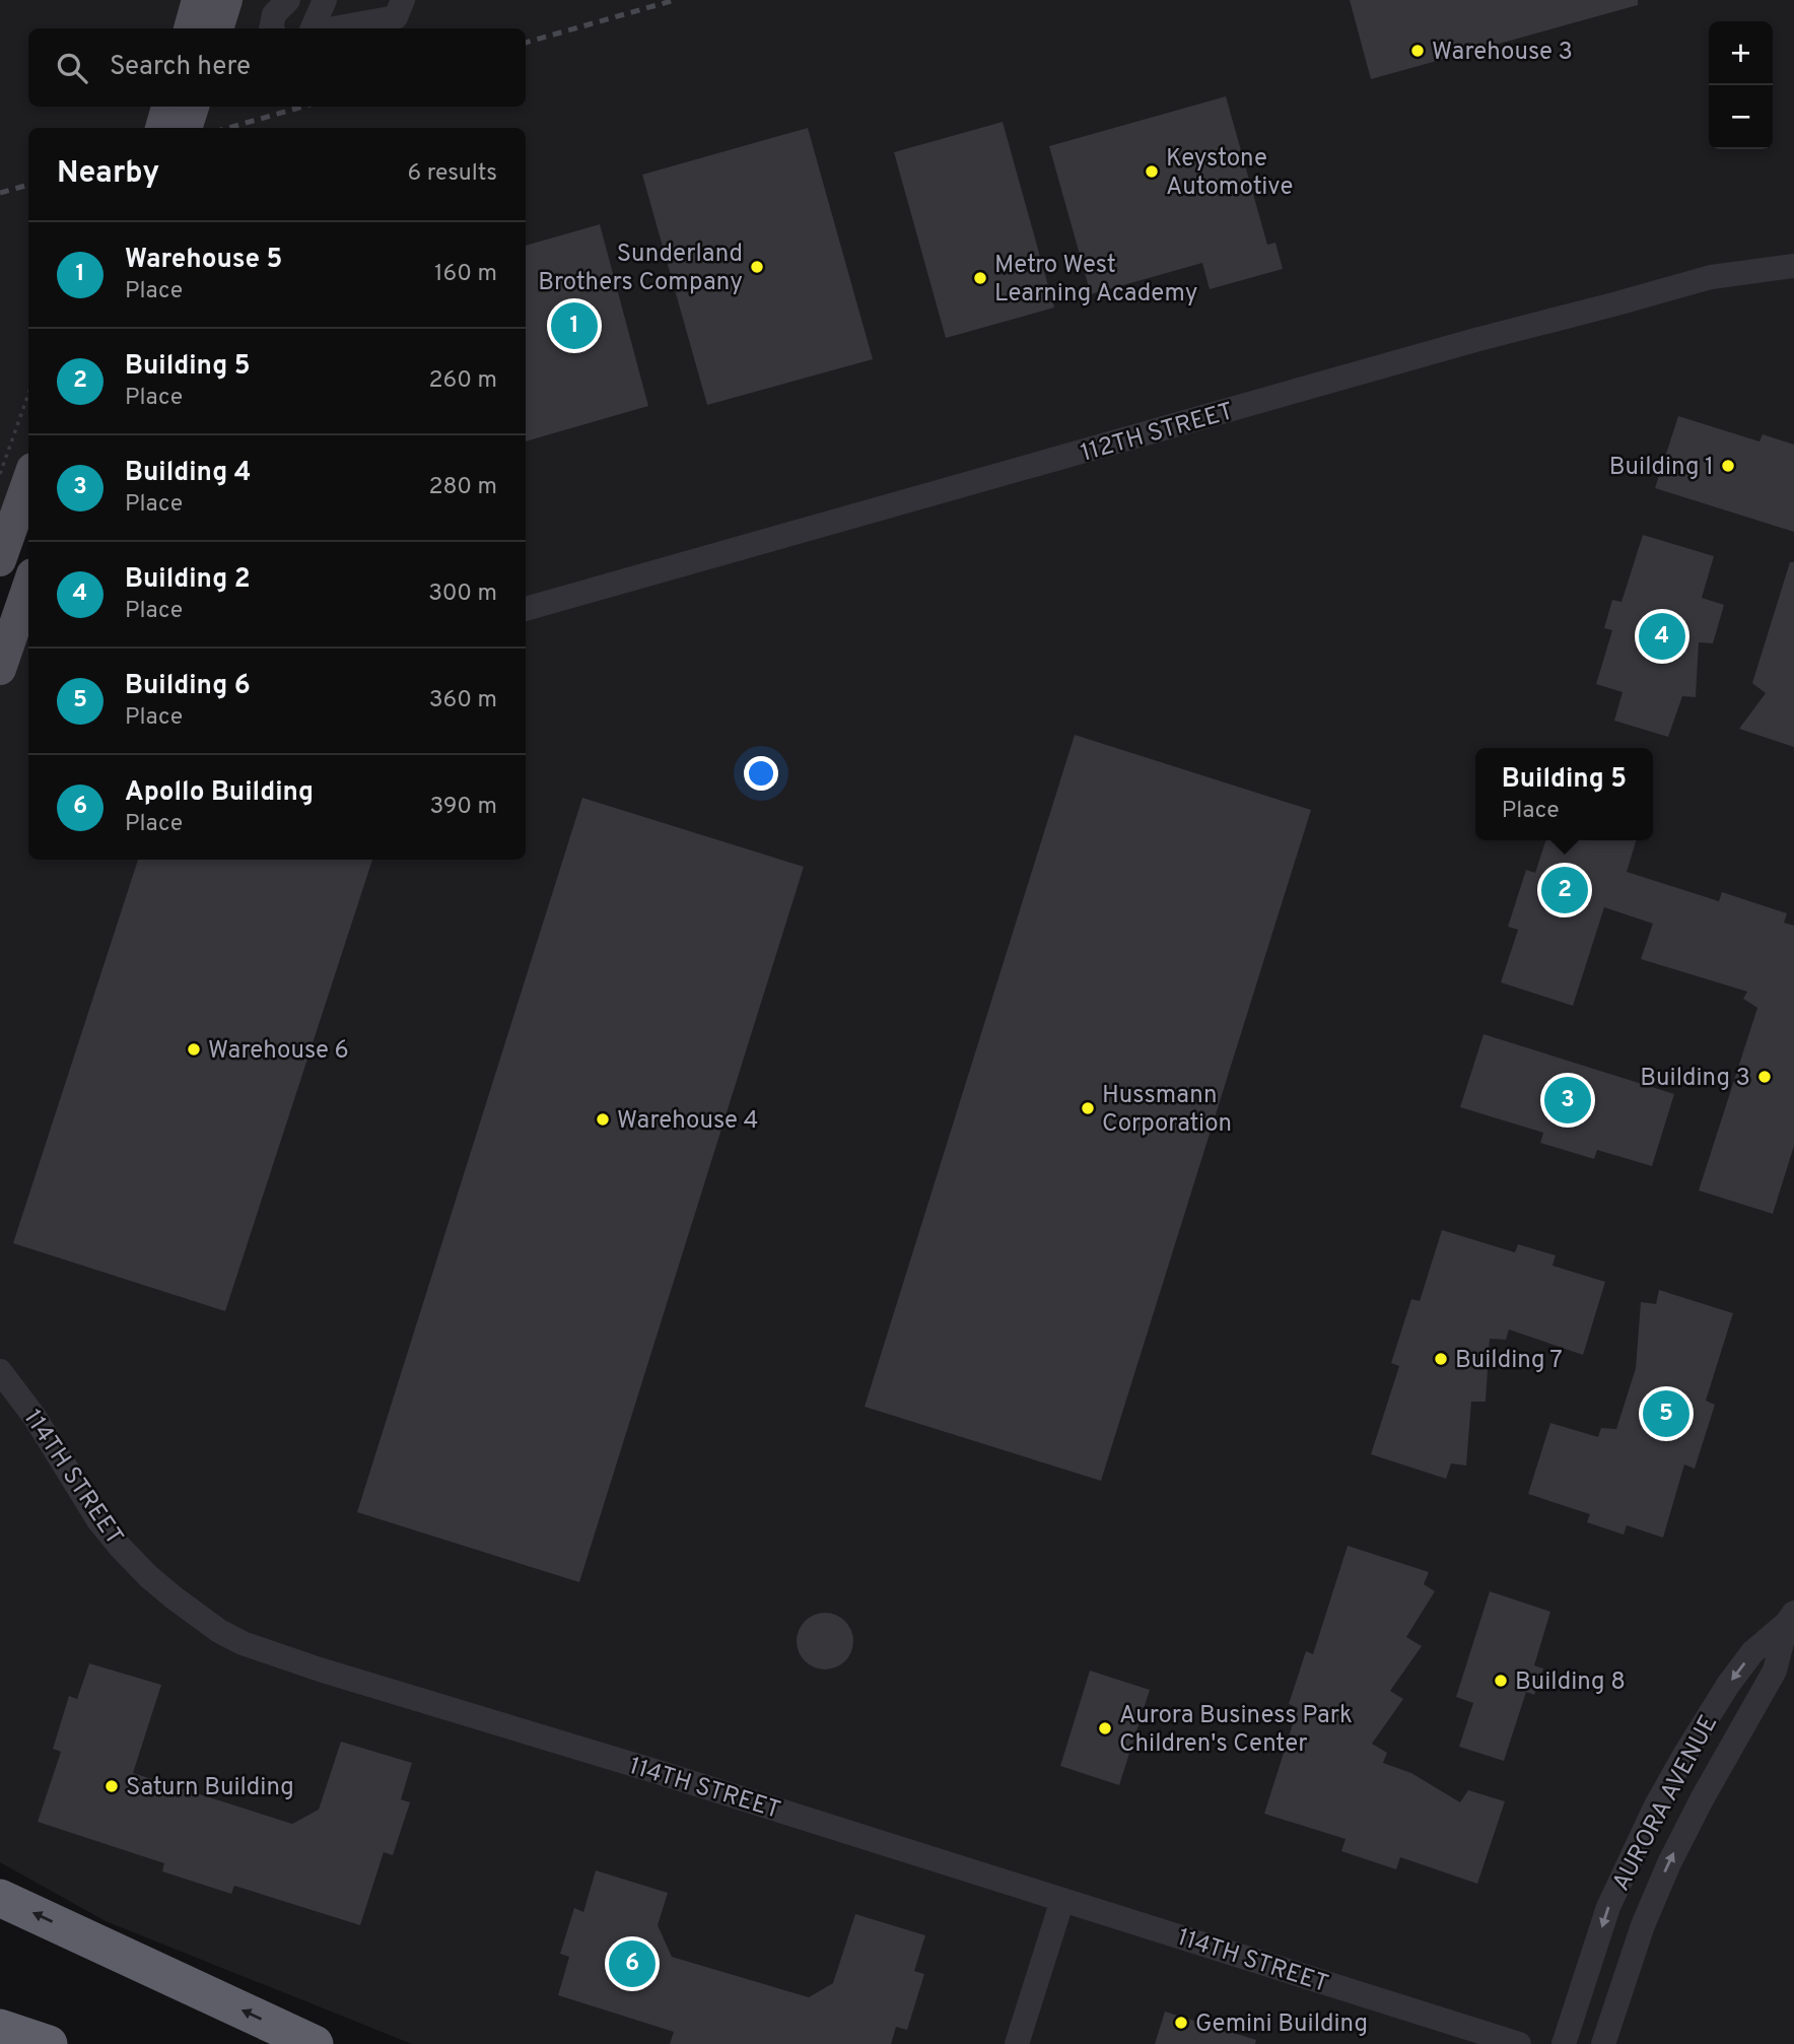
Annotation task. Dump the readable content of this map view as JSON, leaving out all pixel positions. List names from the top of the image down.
{
  "streets": {
    "street": ["112TH STREET", "114TH STREET", "AURORA AVENUE"]
  },
  "places": [
    "Warehouse 3",
    "Keystone Automotive",
    "Sunderland Brothers Company",
    "Metro West Learning Academy",
    "Building 1",
    "Warehouse 6",
    "Building 3",
    "Hussmann Corporation",
    "Warehouse 4",
    "Building 7",
    "Building 8",
    "Aurora Business Park Children's Center",
    "Saturn Building",
    "Gemini Building"
  ],
  "page": {
    "map_buttons": ["+", "−"],
    "search": "Search here",
    "heading": ["Nearby", "6 results"],
    "list": [
      {
        "mark": "1",
        "name": "Warehouse 5",
        "note": "Place",
        "value": "160 m"
      },
      {
        "mark": "2",
        "name": "Building 5",
        "note": "Place",
        "value": "260 m"
      },
      {
        "mark": "3",
        "name": "Building 4",
        "note": "Place",
        "value": "280 m"
      },
      {
        "mark": "4",
        "name": "Building 2",
        "note": "Place",
        "value": "300 m"
      },
      {
        "mark": "5",
        "name": "Building 6",
        "note": "Place",
        "value": "360 m"
      },
      {
        "mark": "6",
        "name": "Apollo Building",
        "note": "Place",
        "value": "390 m"
      }
    ],
    "pins": [
      "1",
      "4",
      "2",
      "3",
      "5",
      "6"
    ],
    "popup": ["Building 5", "Place"]
  }
}
